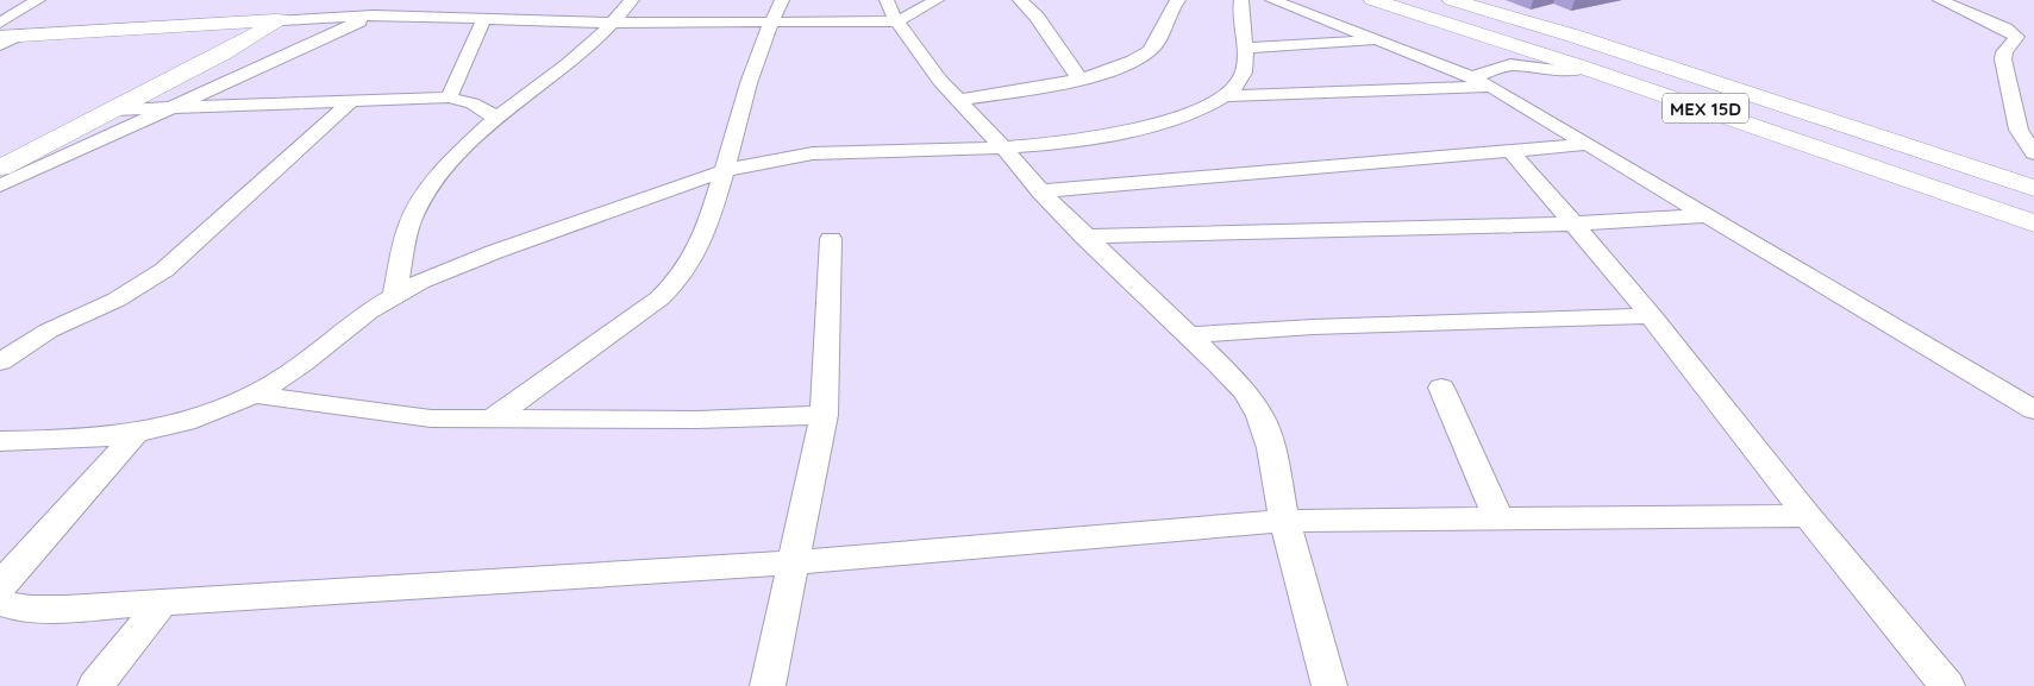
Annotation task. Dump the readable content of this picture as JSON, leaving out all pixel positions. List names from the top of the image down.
{
  "streets": {
    "main road": ["MEX 15D"]
  }
}
